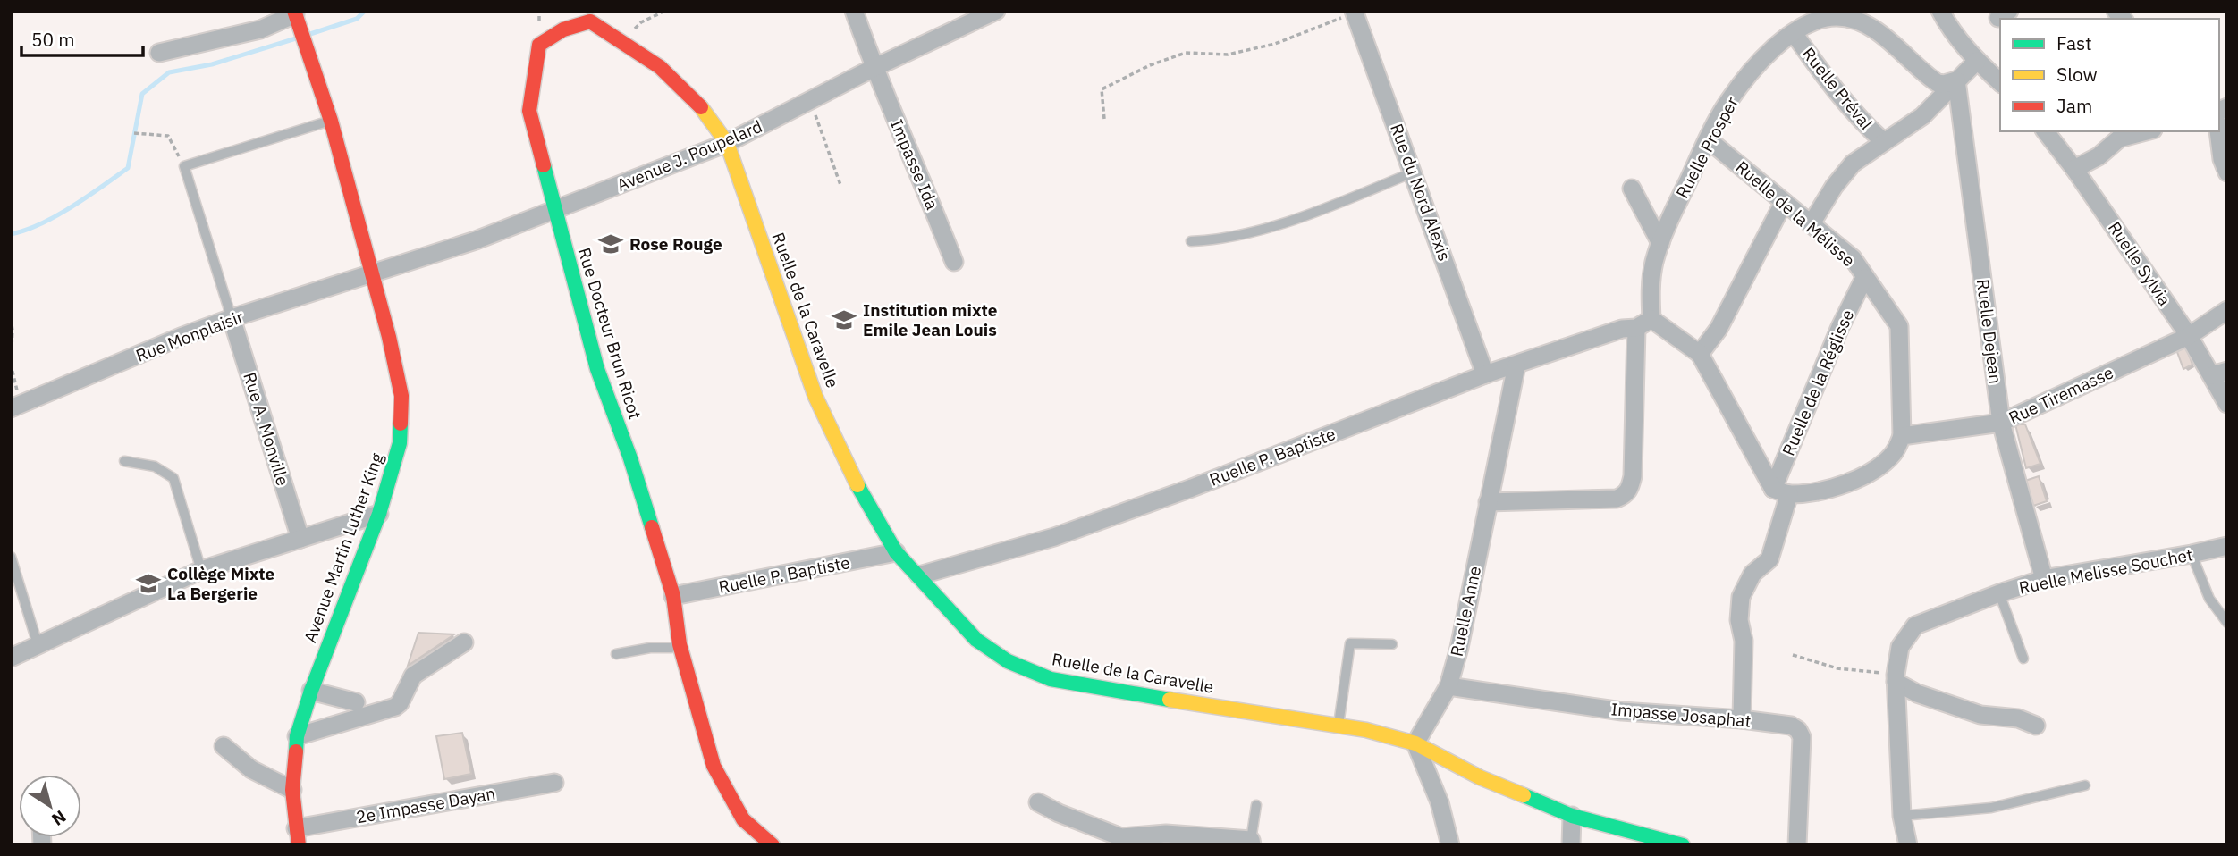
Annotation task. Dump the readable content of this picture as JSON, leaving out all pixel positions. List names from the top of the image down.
{
  "streets": {
    "street": [
      "Ruelle Préval",
      "Ruelle Prosper",
      "Avenue J. Poupelard",
      "Impasse Ida",
      "Rue du Nord Alexis",
      "Ruelle de la Mélisse",
      "Ruelle Sylvia",
      "Ruelle de la Caravelle",
      "Ruelle Dejean",
      "Rue Docteur Brun Ricot",
      "Rue Monplaisir",
      "Ruelle de la Réglisse",
      "Rue Tiremasse",
      "Rue A. Monville",
      "Ruelle P. Baptiste",
      "Avenue Martin Luther King",
      "Ruelle Melisse Souchet",
      "Ruelle Anne",
      "Impasse Josaphat",
      "2e Impasse Dayan"
    ]
  },
  "crossings": [
    ["Ruelle Préval", "Ruelle Prosper"],
    ["Ruelle Prosper", "Ruelle de la Mélisse"],
    ["Ruelle Prosper", "Ruelle Dejean"],
    ["Ruelle Prosper", "Ruelle P. Baptiste"],
    ["Ruelle Prosper", "Ruelle Anne"],
    ["Avenue J. Poupelard", "Impasse Ida"],
    ["Avenue J. Poupelard", "Ruelle de la Caravelle"],
    ["Avenue J. Poupelard", "Rue Docteur Brun Ricot"],
    ["Avenue J. Poupelard", "Rue Monplaisir"],
    ["Avenue J. Poupelard", "Avenue Martin Luther King"],
    ["Rue du Nord Alexis", "Ruelle P. Baptiste"],
    ["Ruelle de la Mélisse", "Ruelle de la Réglisse"],
    ["Ruelle de la Mélisse", "Rue Tiremasse"],
    ["Ruelle Sylvia", "Rue Tiremasse"],
    ["Ruelle de la Caravelle", "Rue Docteur Brun Ricot"],
    ["Ruelle de la Caravelle", "Ruelle P. Baptiste"],
    ["Ruelle de la Caravelle", "Ruelle Anne"],
    ["Ruelle Dejean", "Rue Tiremasse"],
    ["Ruelle Dejean", "Ruelle Melisse Souchet"],
    ["Rue Docteur Brun Ricot", "Ruelle P. Baptiste"],
    ["Rue Monplaisir", "Rue A. Monville"],
    ["Rue Monplaisir", "Avenue Martin Luther King"],
    ["Ruelle de la Réglisse", "Impasse Josaphat"],
    ["Ruelle P. Baptiste", "Ruelle Anne"],
    ["Avenue Martin Luther King", "2e Impasse Dayan"],
    ["Ruelle Anne", "Impasse Josaphat"]
  ],
  "places": {
    "school or university": ["Rose Rouge", "Institution mixte Emile Jean Louis", "Collège Mixte La Bergerie"]
  },
  "legend": ["Fast", "Slow", "Jam"],
  "scale_bar": "50 m",
  "north": "bottom right"
}
